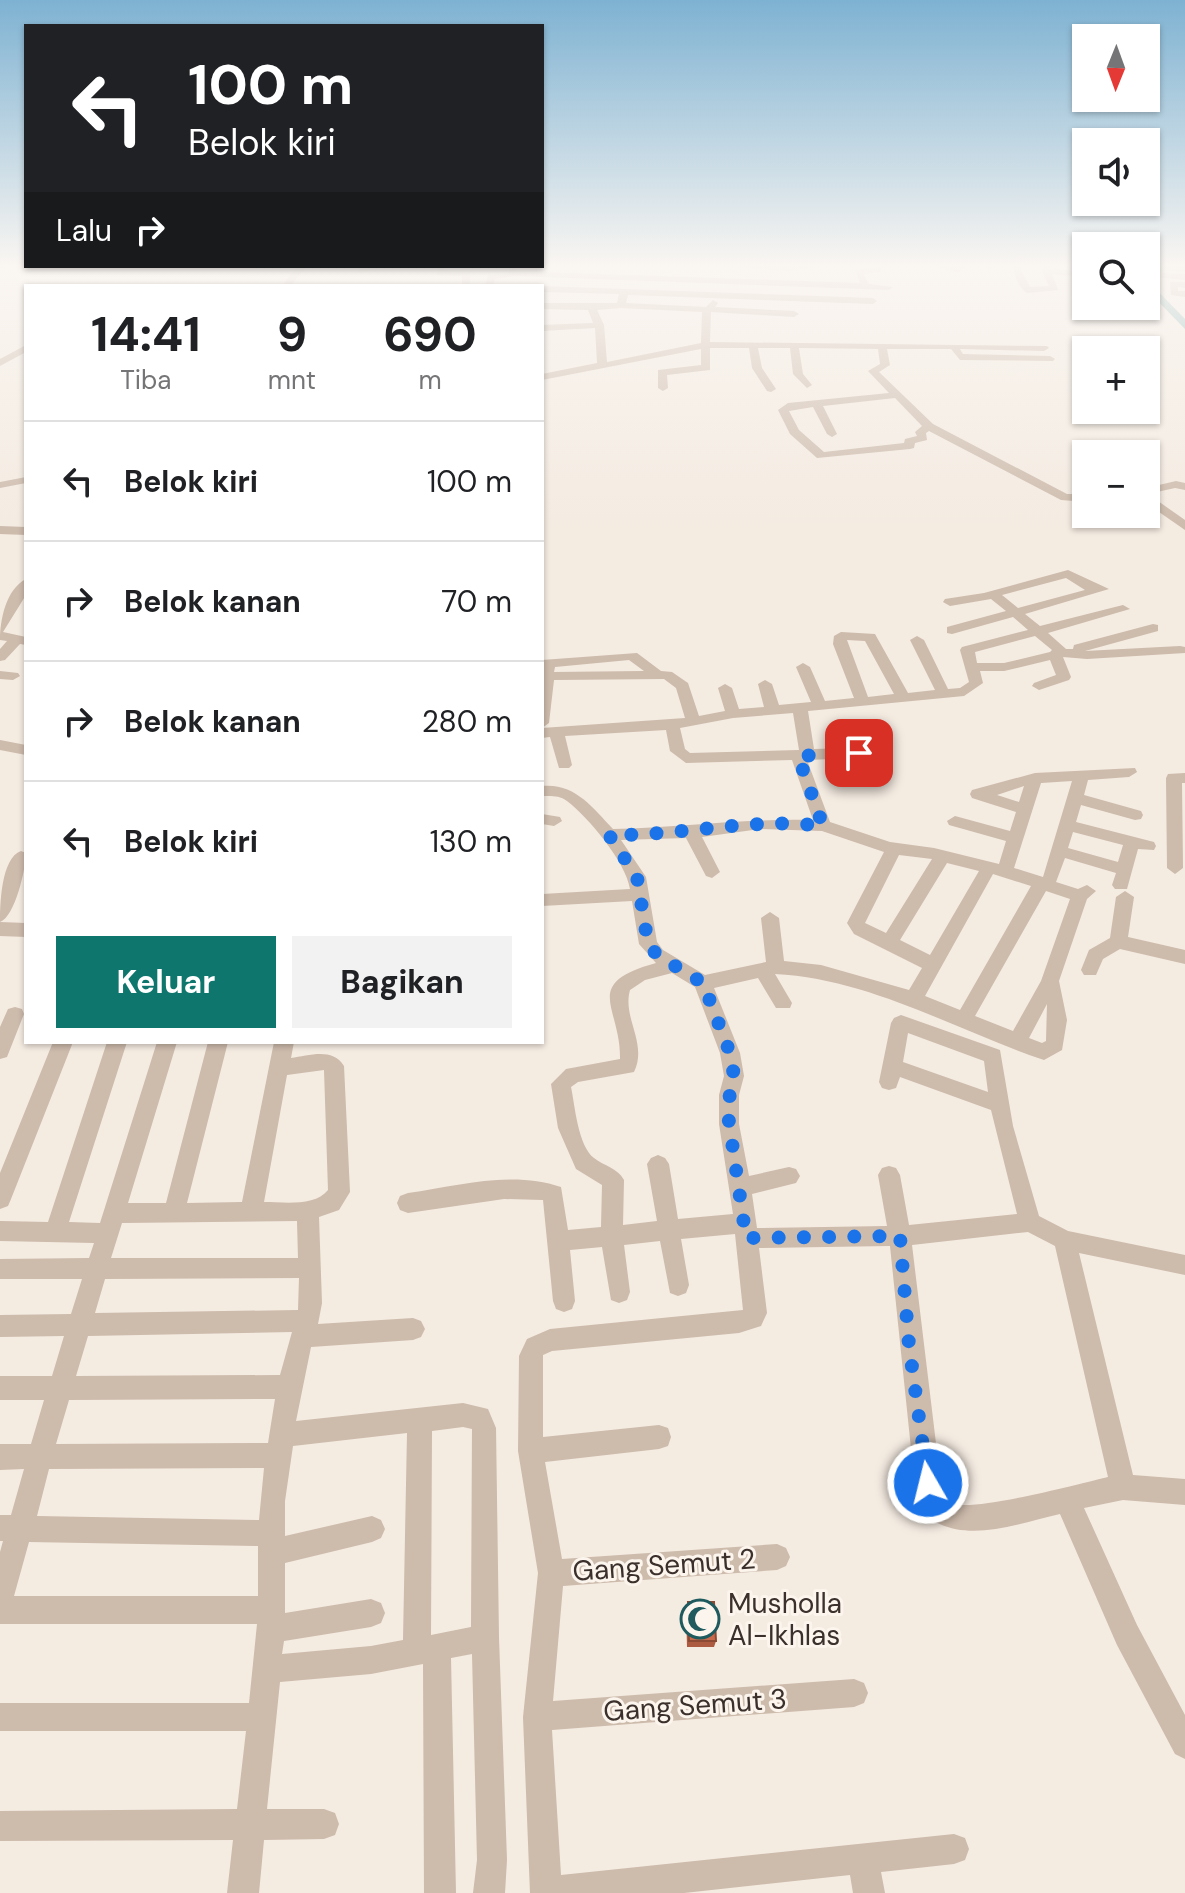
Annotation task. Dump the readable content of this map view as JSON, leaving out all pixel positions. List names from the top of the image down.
{
  "streets": {
    "street": ["Gang Semut 2", "Gang Semut 3"]
  },
  "places": {
    "mosque": ["Musholla Al-Ikhlas"]
  },
  "north": "bottom",
  "page": {
    "map_buttons": ["+", "−"],
    "turn": ["100 m", "Belok kiri"],
    "then": "Lalu",
    "eta": [
      "14:41",
      "Tiba",
      "9",
      "mnt",
      "690",
      "m"
    ],
    "list": [
      {
        "name": "Belok kiri",
        "value": "100 m"
      },
      {
        "name": "Belok kanan",
        "value": "70 m"
      },
      {
        "name": "Belok kanan",
        "value": "280 m"
      },
      {
        "name": "Belok kiri",
        "value": "130 m"
      }
    ],
    "buttons": ["Keluar", "Bagikan"]
  }
}
